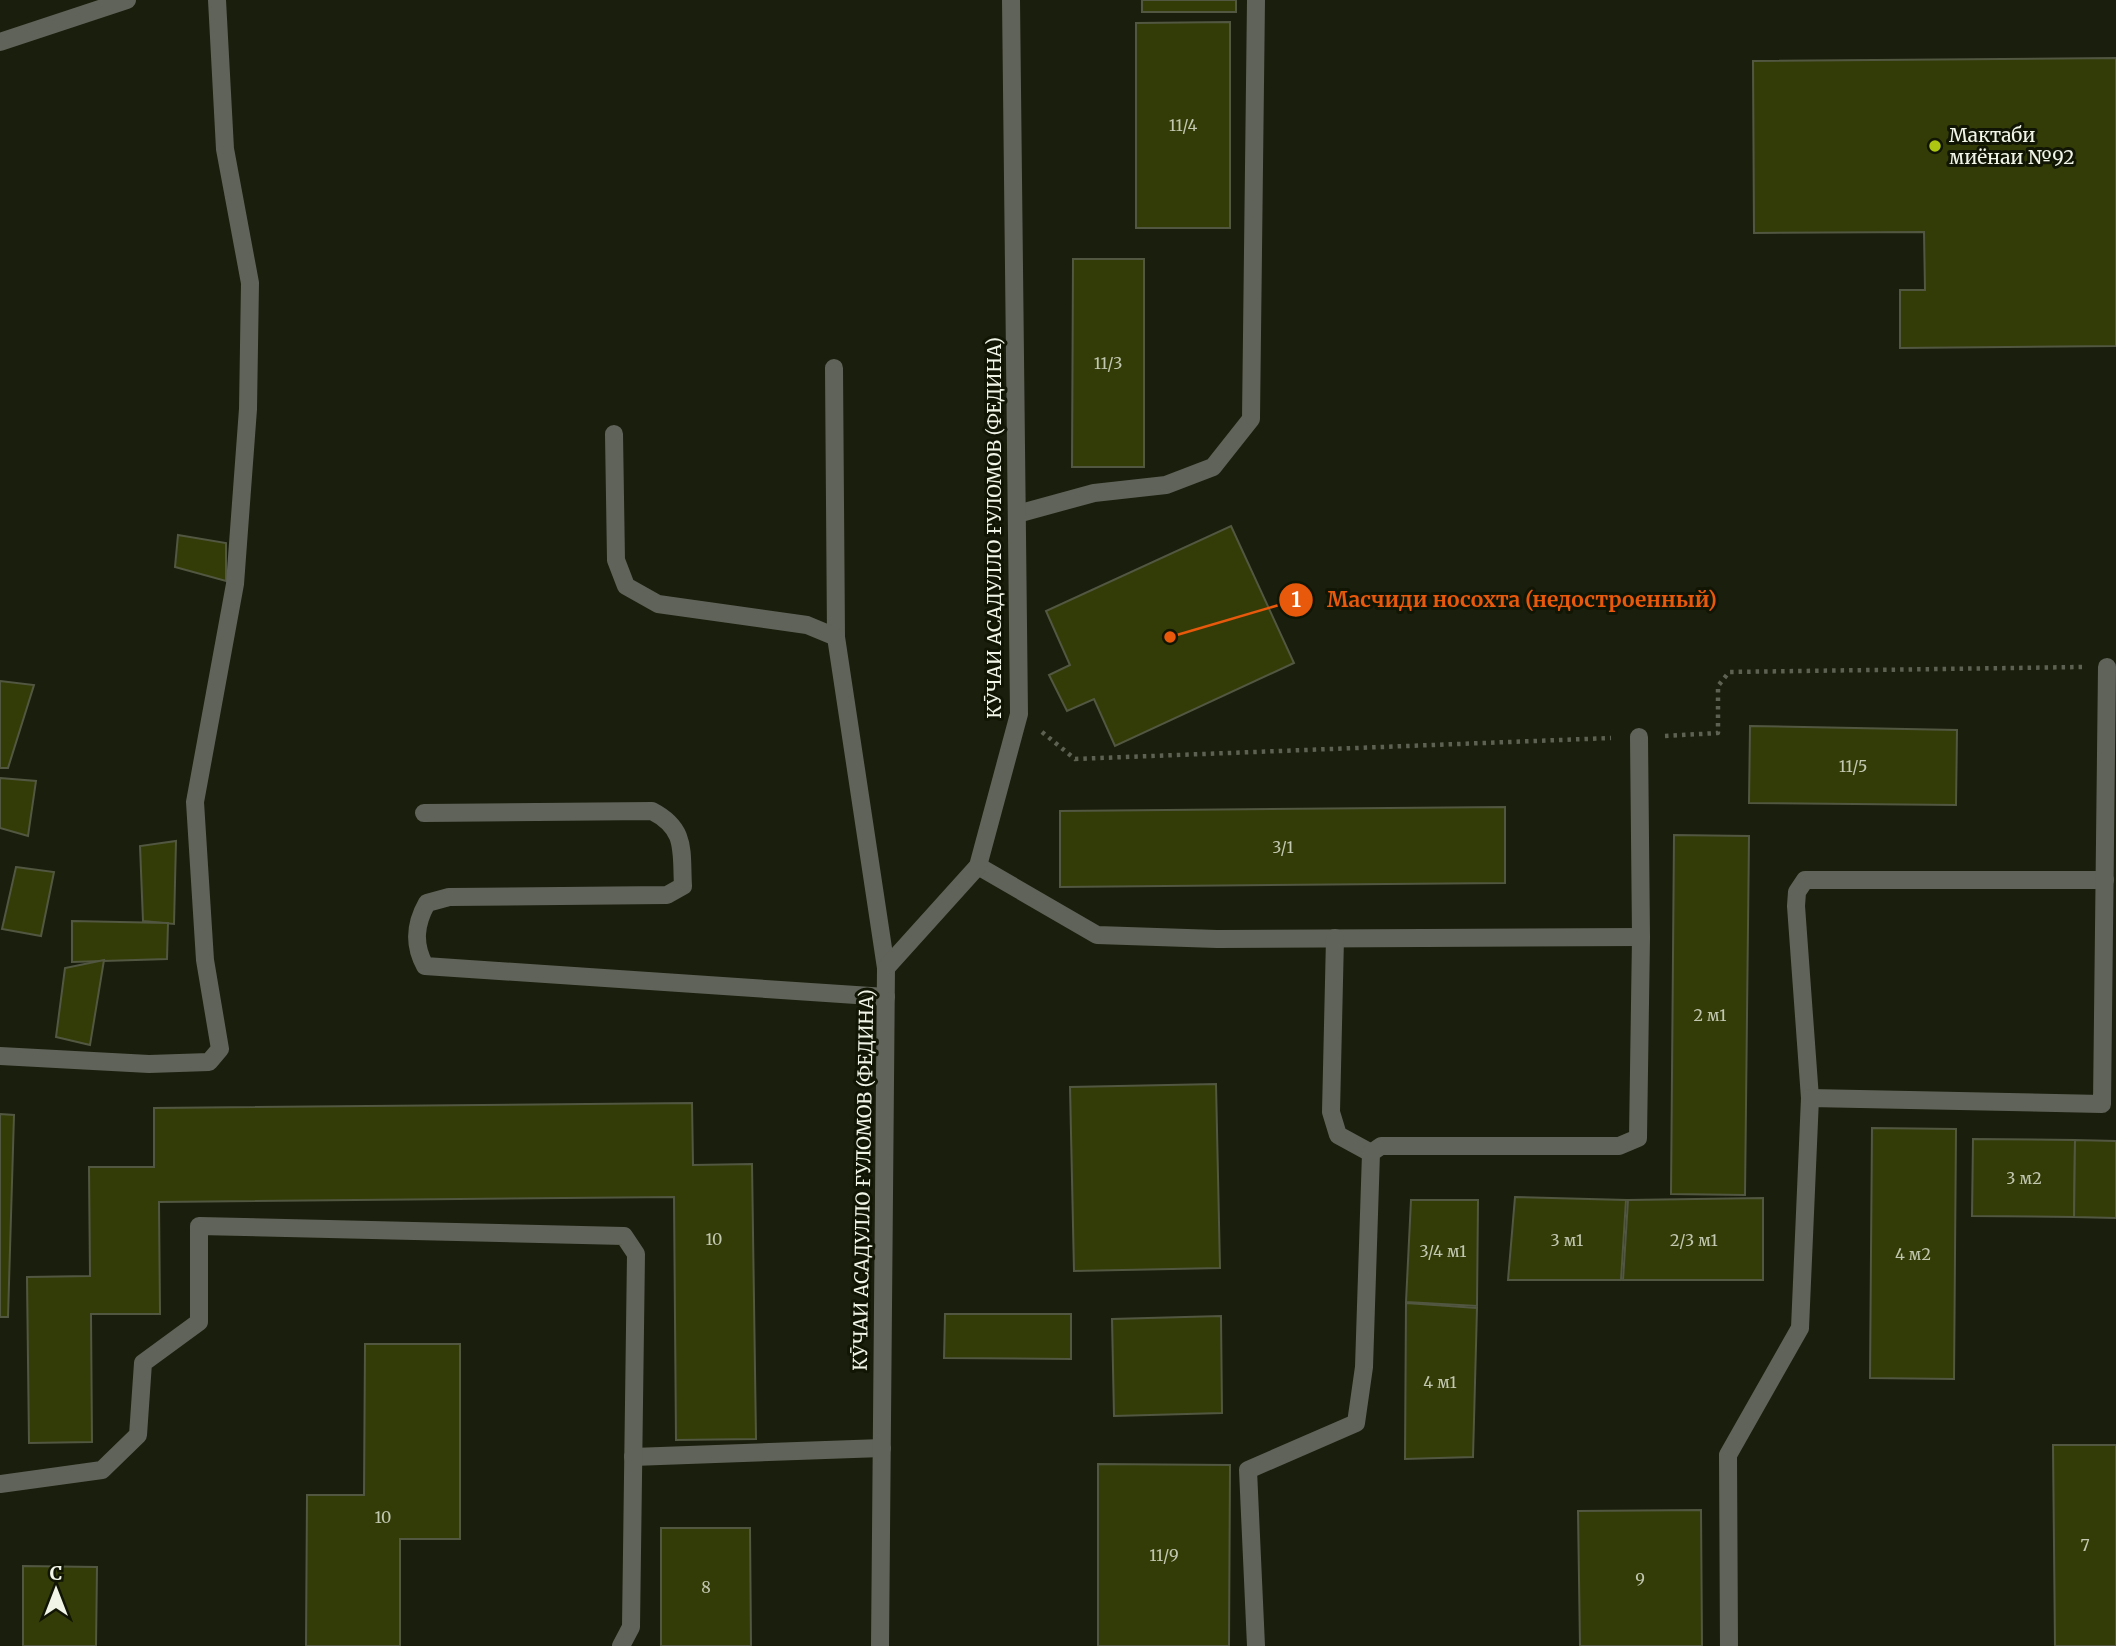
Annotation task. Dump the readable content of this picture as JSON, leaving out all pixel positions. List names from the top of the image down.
{
  "streets": {
    "street": ["КӮЧАИ АСАДУЛЛО ҒУЛОМОВ (ФЕДИНА)"]
  },
  "places": ["Мактаби миёнаи №92", "Масчиди носохта (недостроенный)"],
  "house_numbers": [
    "11/4",
    "11/3",
    "11/5",
    "3/1",
    "2 м1",
    "3 м2",
    "10",
    "3 м1",
    "2/3 м1",
    "3/4 м1",
    "4 м2",
    "4 м1",
    "10",
    "7",
    "11/9",
    "9",
    "8"
  ],
  "north": "top"
}
